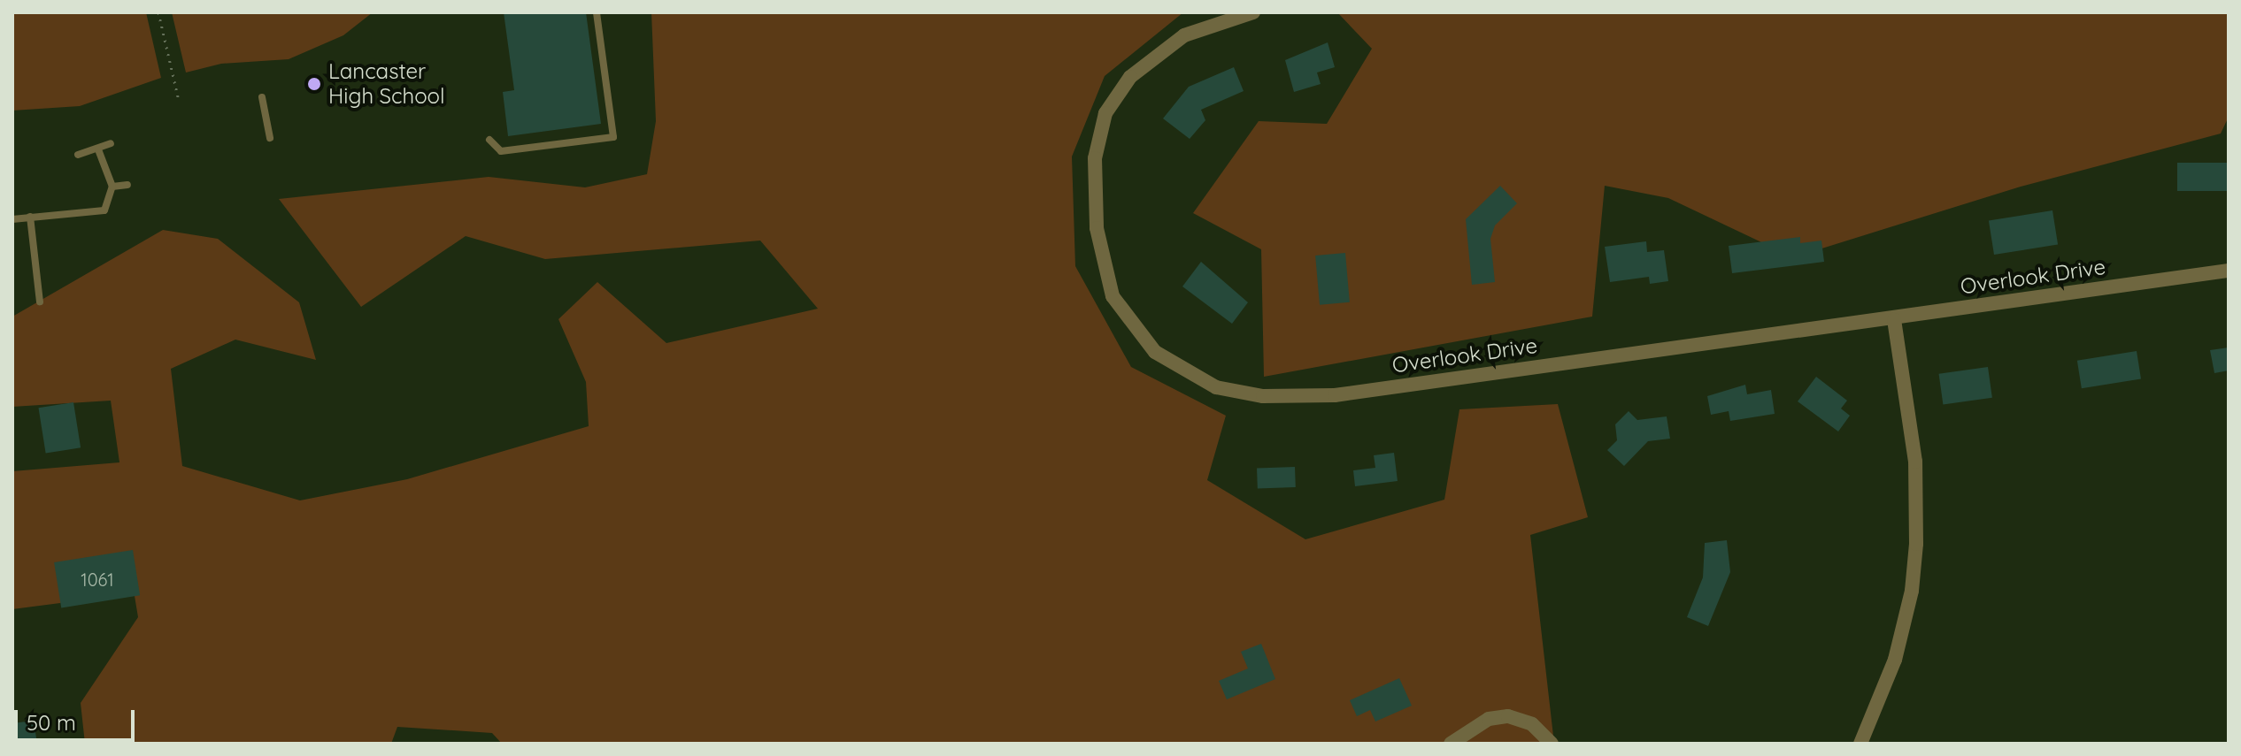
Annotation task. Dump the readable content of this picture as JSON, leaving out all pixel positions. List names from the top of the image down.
{
  "streets": {
    "street": ["Overlook Drive"]
  },
  "places": ["Lancaster High School"],
  "house_numbers": ["1061"],
  "scale_bar": "50 m"
}
